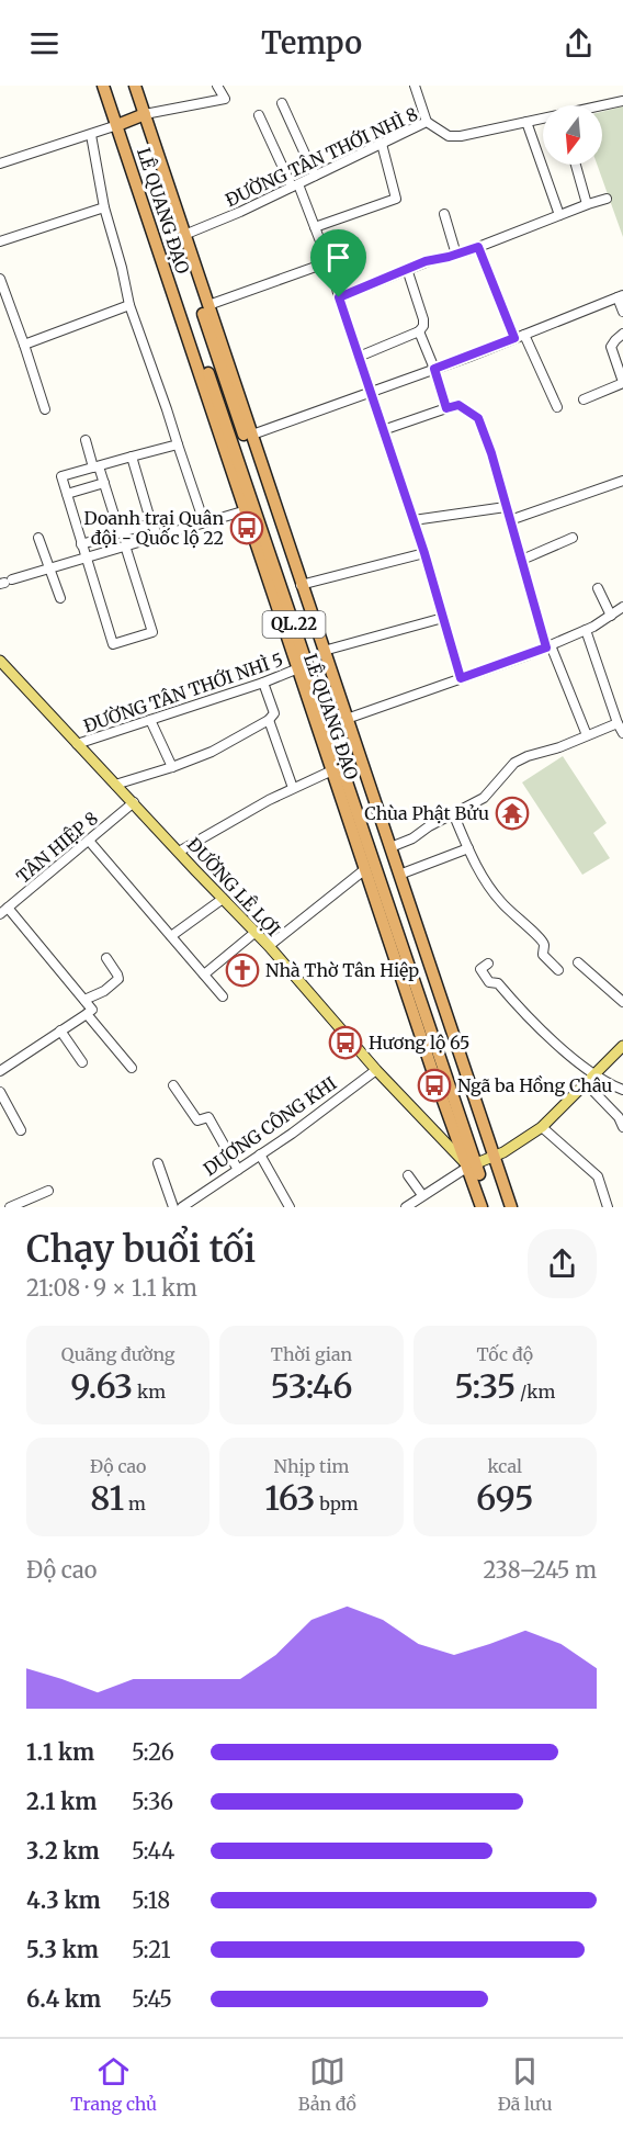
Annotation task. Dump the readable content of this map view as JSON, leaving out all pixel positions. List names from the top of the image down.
{
  "streets": {
    "highway": ["LÊ QUANG ĐẠO", "QL.22"],
    "main road": ["ĐƯỜNG LÊ LỢI"],
    "street": [
      "ĐƯỜNG TÂN THỚI NHÌ 8",
      "ĐƯỜNG TÂN THỚI NHÌ 5",
      "TÂN HIỆP 8",
      "DƯƠNG CÔNG KHI"
    ]
  },
  "crossings": [
    ["ĐƯỜNG TÂN THỚI NHÌ 8", "LÊ QUANG ĐẠO"],
    ["LÊ QUANG ĐẠO", "ĐƯỜNG TÂN THỚI NHÌ 5"],
    ["LÊ QUANG ĐẠO", "ĐƯỜNG LÊ LỢI"],
    ["ĐƯỜNG TÂN THỚI NHÌ 5", "ĐƯỜNG LÊ LỢI"],
    ["TÂN HIỆP 8", "ĐƯỜNG LÊ LỢI"],
    ["ĐƯỜNG LÊ LỢI", "DƯƠNG CÔNG KHI"]
  ],
  "places": {
    "bus stop": ["Doanh trại Quân đội - Quốc lộ 22", "Hương lộ 65", "Ngã ba Hồng Châu"],
    "temple": ["Chùa Phật Bửu"],
    "church": ["Nhà Thờ Tân Hiệp"]
  },
  "north": "bottom",
  "page": {
    "header": "Tempo",
    "heading": ["Chạy buổi tối", "21:08 · 9 × 1.1 km"],
    "stats": [
      ["Quãng đường", "9.63 km"],
      ["Thời gian", "53:46"],
      ["Tốc độ", "5:35 /km"],
      ["Độ cao", "81 m"],
      ["Nhịp tim", "163 bpm"],
      ["kcal", "695"]
    ],
    "chart": ["Độ cao", "238–245 m"],
    "list": [
      {
        "name": "1.1 km",
        "note": "5:26"
      },
      {
        "name": "2.1 km",
        "note": "5:36"
      },
      {
        "name": "3.2 km",
        "note": "5:44"
      },
      {
        "name": "4.3 km",
        "note": "5:18"
      },
      {
        "name": "5.3 km",
        "note": "5:21"
      },
      {
        "name": "6.4 km",
        "note": "5:45"
      }
    ],
    "tabs": ["Trang chủ", "Bản đồ", "Đã lưu"]
  }
}
